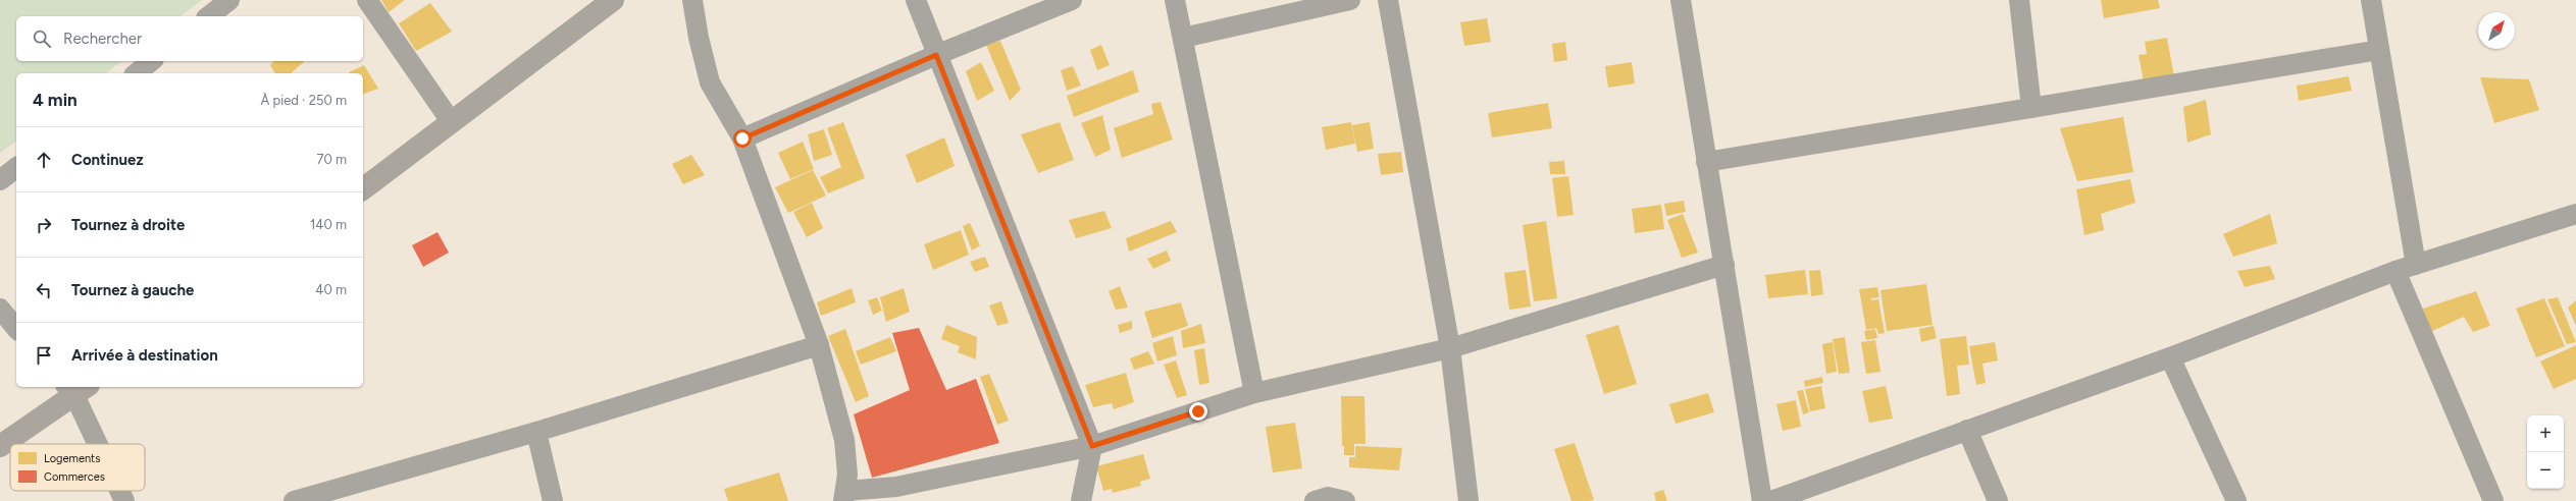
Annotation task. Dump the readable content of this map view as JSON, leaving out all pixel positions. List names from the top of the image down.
{
  "legend": ["Logements", "Commerces"],
  "north": "top right",
  "page": {
    "search": "Rechercher",
    "heading": ["4 min", "À pied · 250 m"],
    "list": [
      ["Continuez", "70 m"],
      ["Tournez à droite", "140 m"],
      ["Tournez à gauche", "40 m"],
      "Arrivée à destination"
    ],
    "map_buttons": ["+", "−"]
  }
}
